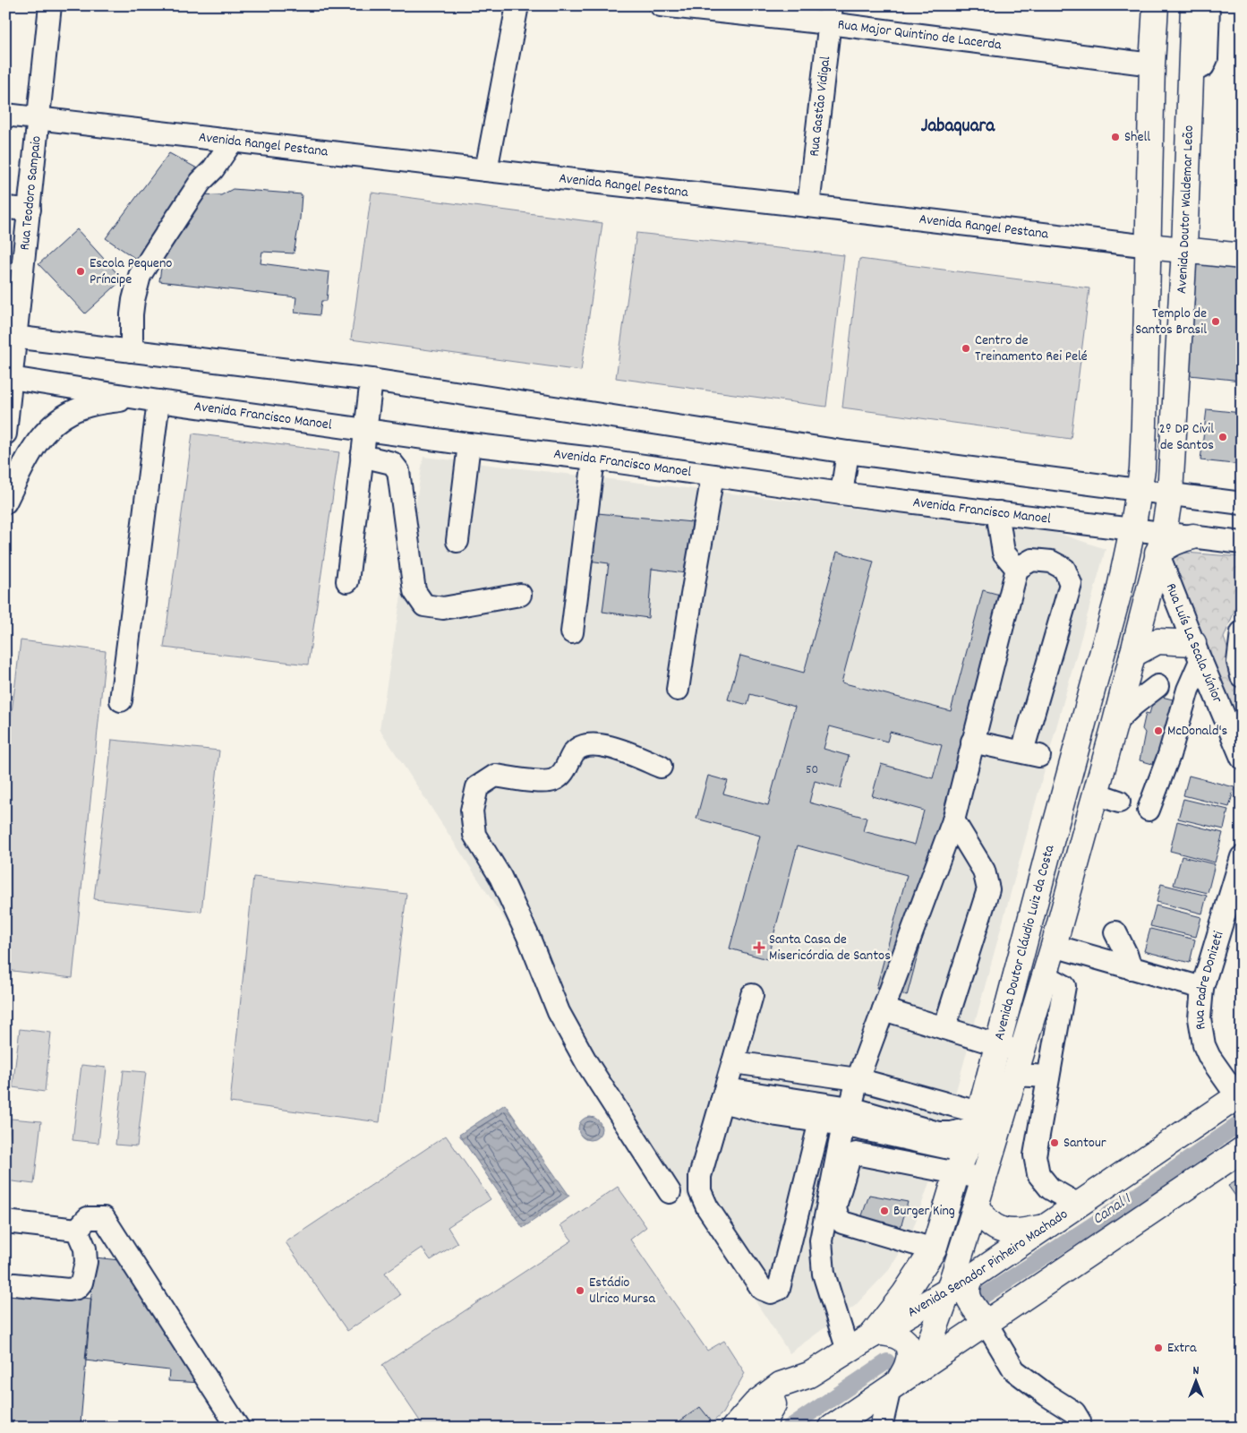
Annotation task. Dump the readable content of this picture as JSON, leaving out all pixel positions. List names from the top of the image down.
{
  "streets": {
    "main road": [
      "Avenida Rangel Pestana",
      "Avenida Doutor Waldemar Leão",
      "Avenida Doutor Cláudio Luiz da Costa",
      "Avenida Senador Pinheiro Machado"
    ],
    "street": [
      "Rua Major Quintino de Lacerda",
      "Rua Gastão Vidigal",
      "Rua Teodoro Sampaio",
      "Avenida Francisco Manoel",
      "Rua Luís La Scala Júnior",
      "Rua Padre Donizeti"
    ]
  },
  "crossings": [
    ["Rua Major Quintino de Lacerda", "Rua Gastão Vidigal"],
    ["Rua Gastão Vidigal", "Avenida Rangel Pestana"],
    ["Avenida Rangel Pestana", "Rua Teodoro Sampaio"],
    ["Avenida Rangel Pestana", "Avenida Doutor Waldemar Leão"],
    ["Rua Teodoro Sampaio", "Avenida Francisco Manoel"],
    ["Avenida Doutor Waldemar Leão", "Avenida Francisco Manoel"],
    ["Avenida Doutor Waldemar Leão", "Rua Luís La Scala Júnior"],
    ["Avenida Doutor Waldemar Leão", "Avenida Doutor Cláudio Luiz da Costa"],
    ["Avenida Francisco Manoel", "Rua Luís La Scala Júnior"],
    ["Avenida Francisco Manoel", "Avenida Doutor Cláudio Luiz da Costa"],
    ["Rua Luís La Scala Júnior", "Avenida Doutor Cláudio Luiz da Costa"],
    ["Avenida Doutor Cláudio Luiz da Costa", "Avenida Senador Pinheiro Machado"],
    ["Rua Padre Donizeti", "Avenida Senador Pinheiro Machado"]
  ],
  "districts": ["Jabaquara"],
  "water": ["Canal 1"],
  "places": {
    "other": [
      "Shell",
      "Escola Pequeno Príncipe",
      "Templo de Santos Brasil",
      "Centro de Treinamento Rei Pelé",
      "2º DP Civil de Santos",
      "McDonald's",
      "Santour",
      "Burger King",
      "Estádio Ulrico Mursa",
      "Extra"
    ],
    "health": ["Santa Casa de Misericórdia de Santos"]
  },
  "house_numbers": ["50"],
  "north": "top"
}
